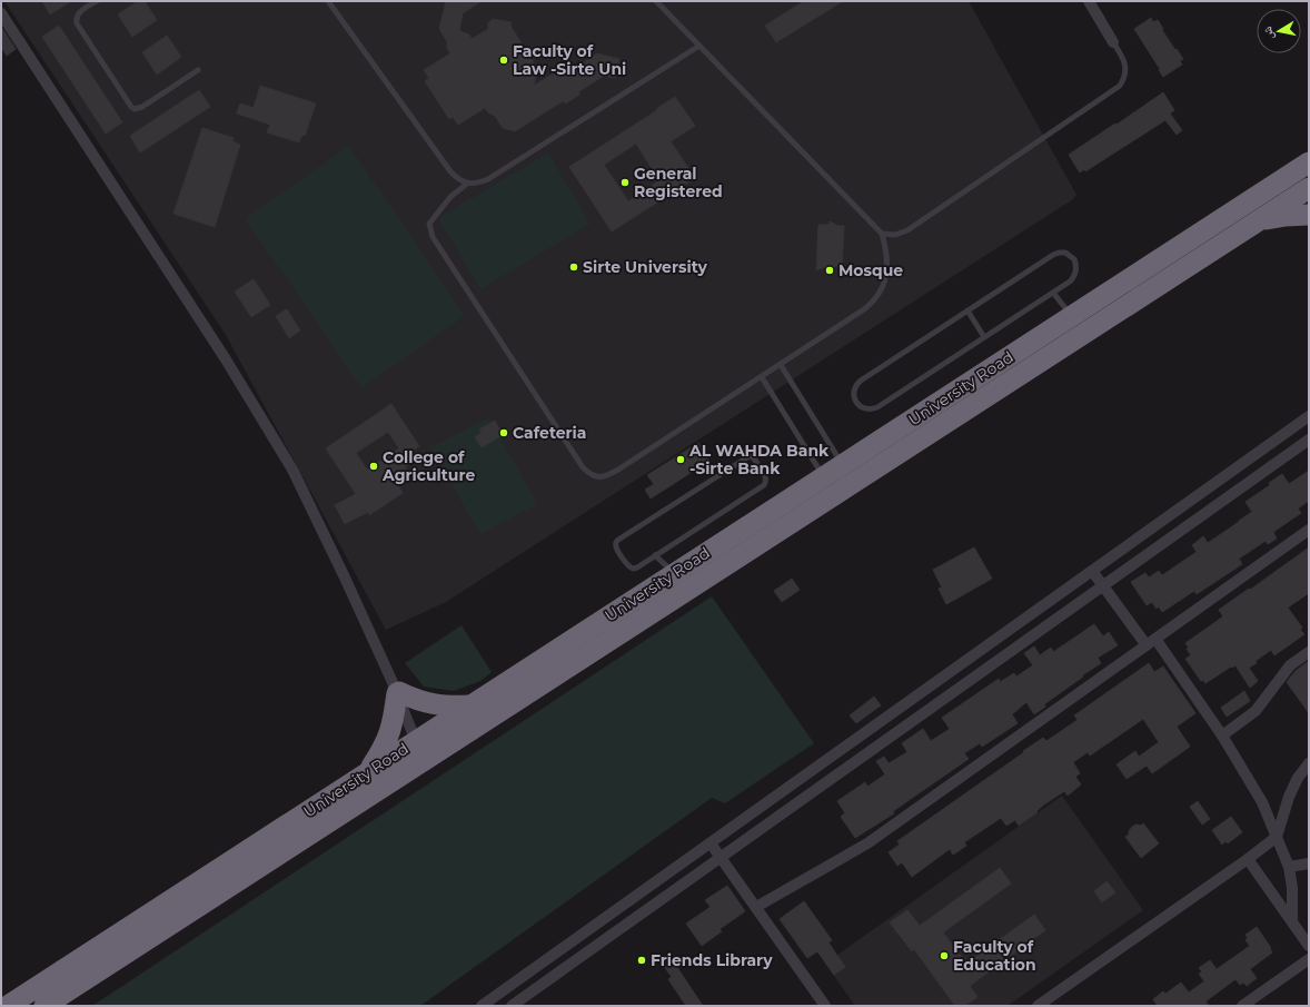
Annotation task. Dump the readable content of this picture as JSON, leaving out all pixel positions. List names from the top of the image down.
{
  "streets": {
    "highway": ["University Road"]
  },
  "places": [
    "Faculty of Law -Sirte Uni",
    "General Registered",
    "Sirte University",
    "Mosque",
    "Cafeteria",
    "AL WAHDA Bank -Sirte Bank",
    "College of Agriculture",
    "Faculty of Education",
    "Friends Library"
  ],
  "north": "left"
}
